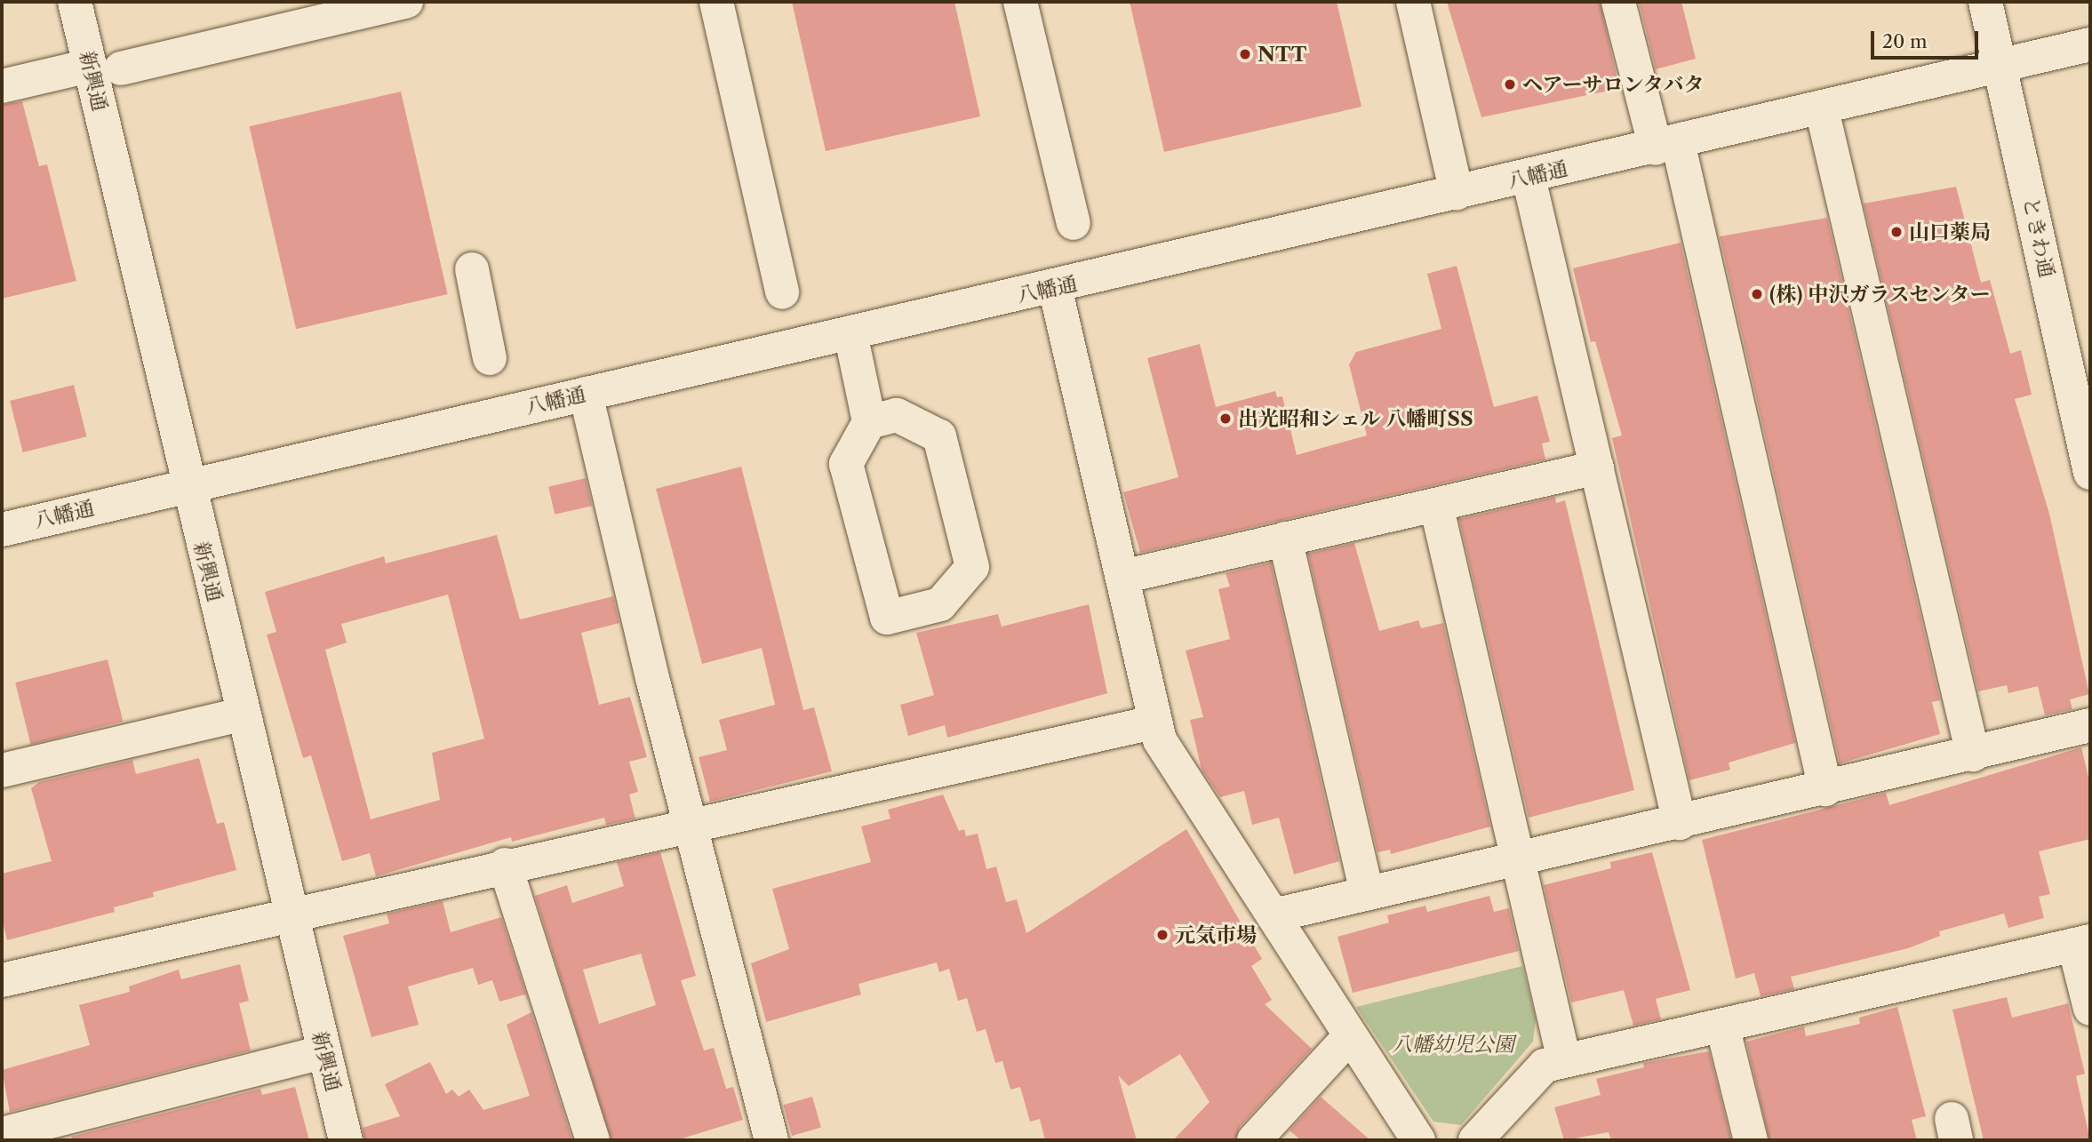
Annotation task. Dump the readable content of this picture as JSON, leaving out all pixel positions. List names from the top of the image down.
{
  "streets": {
    "street": ["新興通", "八幡通", "ときわ通"]
  },
  "crossings": [
    ["新興通", "八幡通"],
    ["八幡通", "ときわ通"]
  ],
  "parks": ["八幡幼児公園"],
  "places": [
    "NTT",
    "ヘアーサロンタバタ",
    "山口薬局",
    "(株) 中沢ガラスセンター",
    "出光昭和シェル 八幡町SS",
    "元気市場"
  ],
  "scale_bar": "20 m"
}
